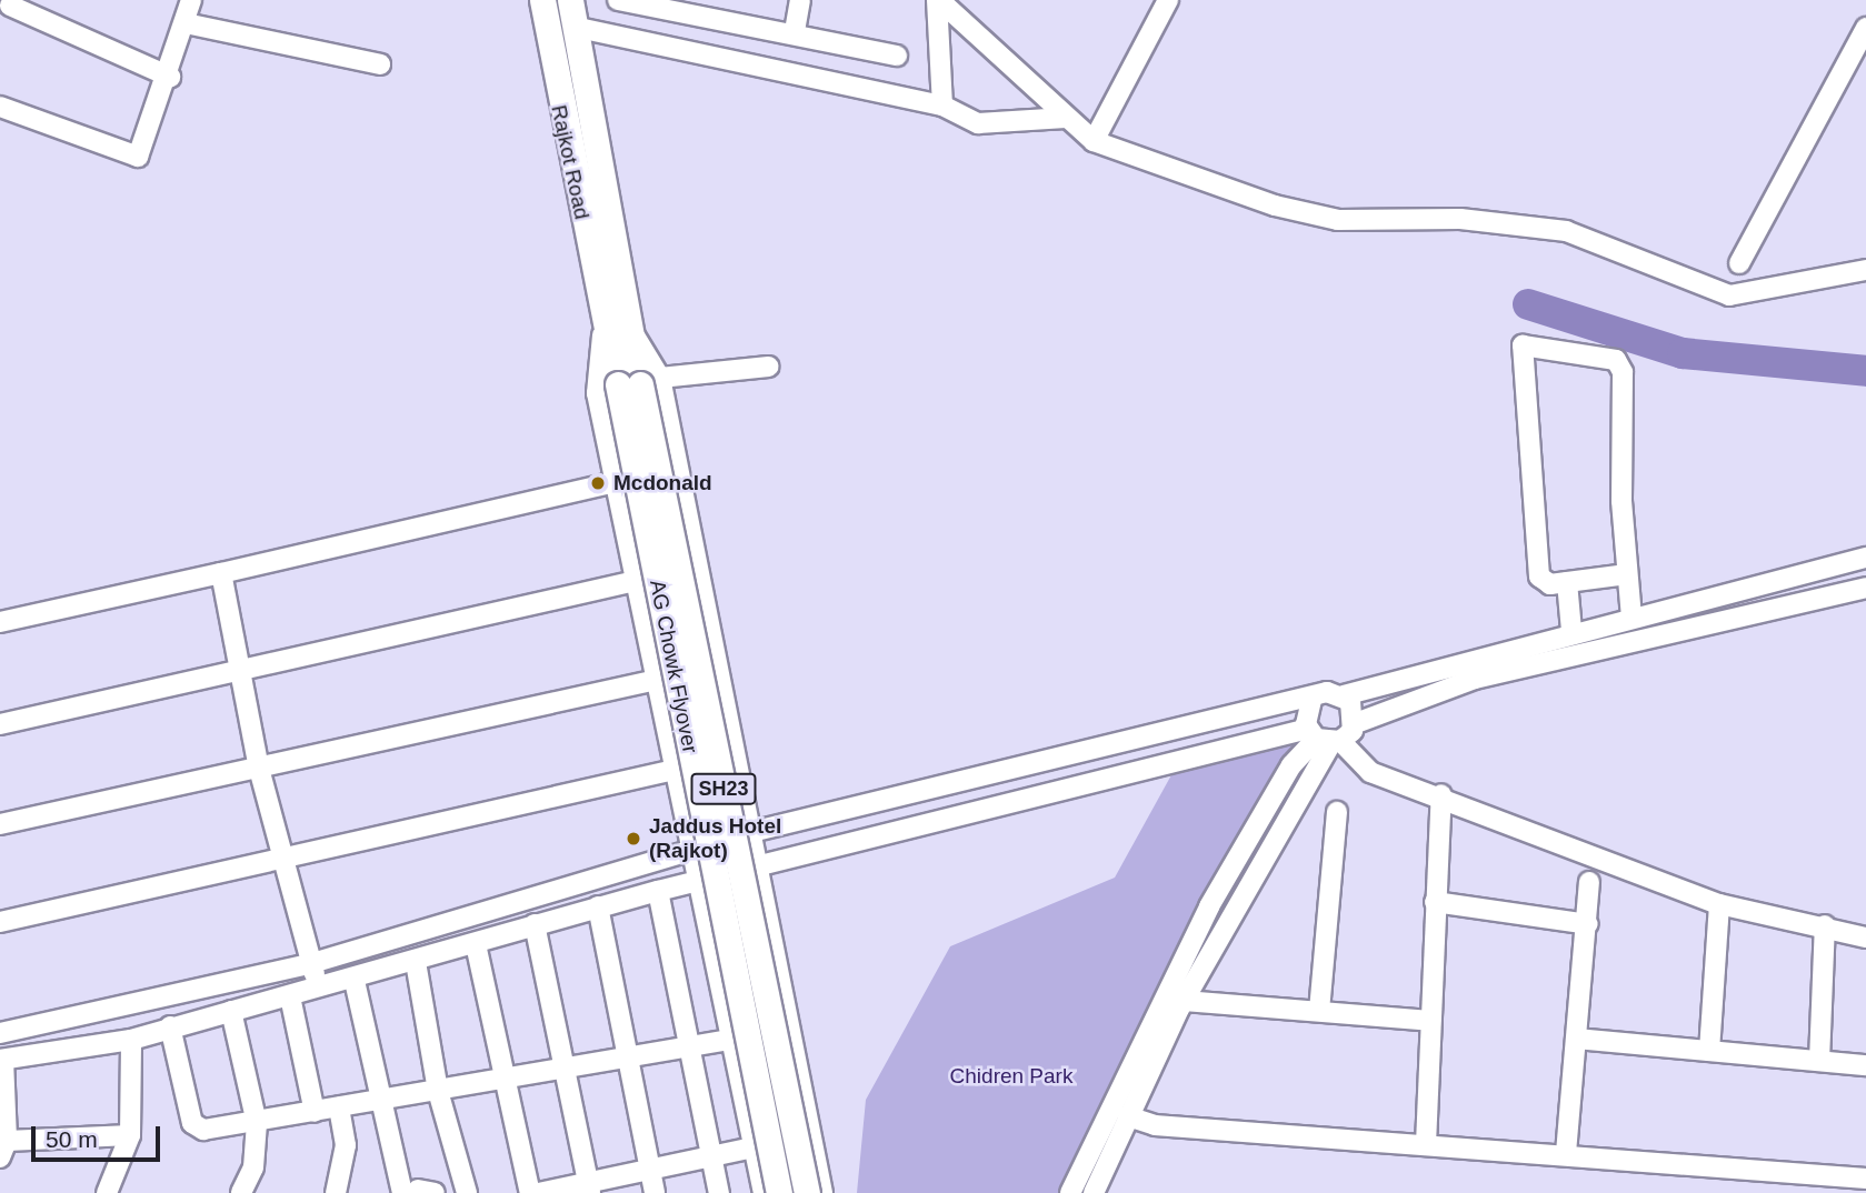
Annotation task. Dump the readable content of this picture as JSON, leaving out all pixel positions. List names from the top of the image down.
{
  "streets": {
    "main road": ["Rajkot Road", "AG Chowk Flyover", "SH23"]
  },
  "crossings": [
    ["Rajkot Road", "AG Chowk Flyover"],
    ["Rajkot Road", "SH23"]
  ],
  "parks": ["Chidren Park"],
  "places": ["Mcdonald", "Jaddus Hotel (Rajkot)"],
  "scale_bar": "50 m"
}
